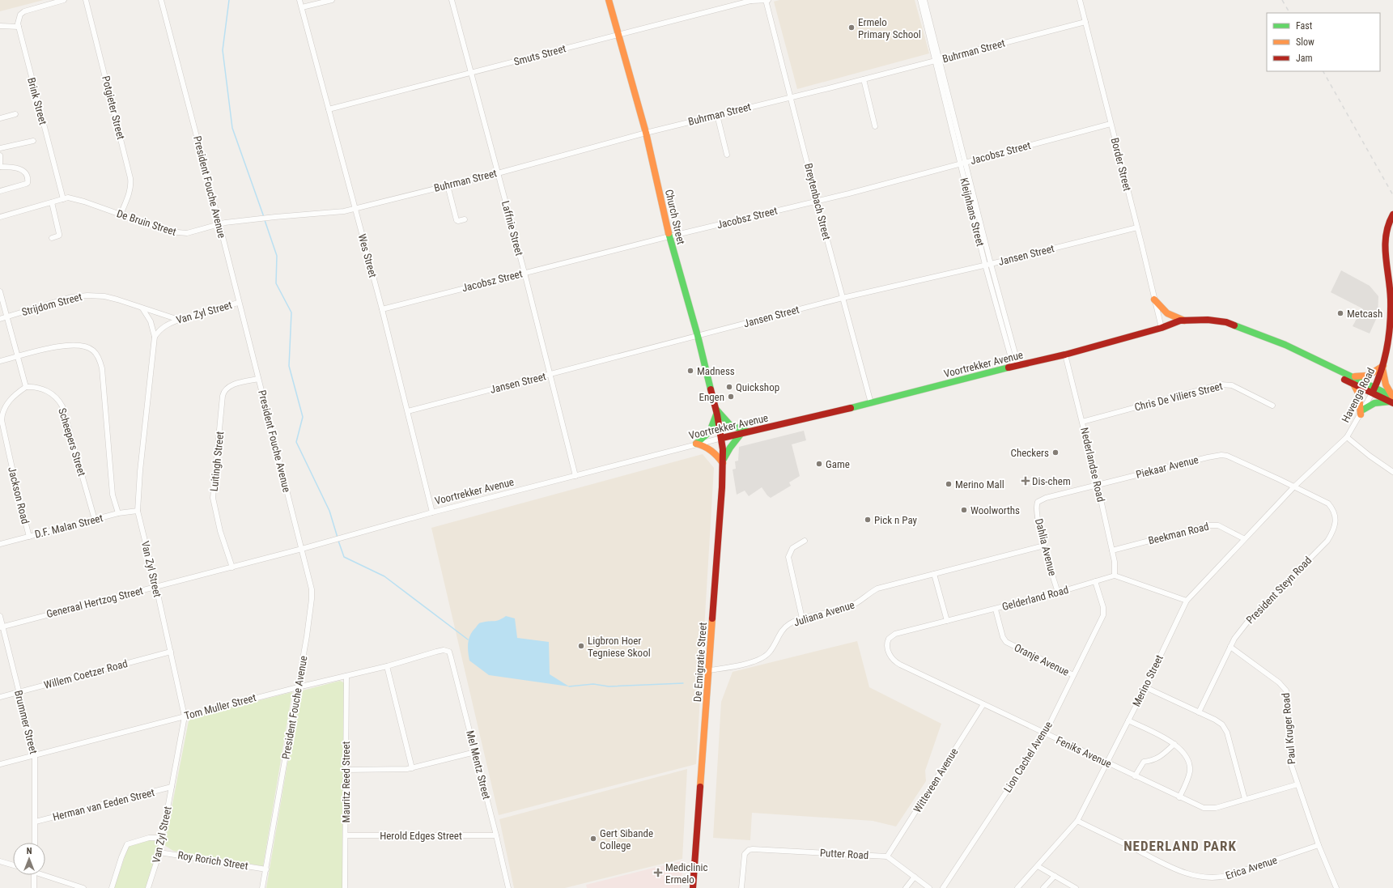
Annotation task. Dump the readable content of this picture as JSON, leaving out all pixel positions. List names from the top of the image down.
{
  "streets": {
    "main road": [
      "Church Street",
      "Voortrekker Avenue",
      "Havenga Road",
      "De Emigratie Street"
    ],
    "street": [
      "Buhrman Street",
      "Smuts Street",
      "Brink Street",
      "Potgieter Street",
      "Jacobsz Street",
      "Border Street",
      "President Fouche Avenue",
      "Breytenbach Street",
      "Kleijnhans Street",
      "De Bruin Street",
      "Laffnie Street",
      "Jansen Street",
      "Wes Street",
      "Strijdom Street",
      "Van Zyl Street",
      "Chris De Viliers Street",
      "Scheepers Street",
      "Luitingh Street",
      "Nederlandse Road",
      "Piekaar Avenue",
      "Jackson Road",
      "D.F. Malan Street",
      "Beekman Road",
      "Dahlia Avenue",
      "President Steyn Road",
      "Gelderland Road",
      "Generaal Hertzog Street",
      "Juliana Avenue",
      "Oranje Avenue",
      "Willem Coetzer Road",
      "Merino Street",
      "Tom Muller Street",
      "Brummer Street",
      "Paul Kruger Road",
      "Feniks Avenue",
      "Lion Cachel Avenue",
      "Mel Mentz Street",
      "Witteveen Avenue",
      "Mauritz Reed Street",
      "Herman van Eeden Street",
      "Herold Edges Street",
      "Putter Road",
      "Roy Rorich Street",
      "Erica Avenue"
    ]
  },
  "crossings": [
    ["Buhrman Street", "Border Street"],
    ["Buhrman Street", "Breytenbach Street"],
    ["Buhrman Street", "Kleijnhans Street"],
    ["Buhrman Street", "Church Street"],
    ["Buhrman Street", "De Bruin Street"],
    ["Buhrman Street", "Laffnie Street"],
    ["Buhrman Street", "Wes Street"],
    ["Smuts Street", "Breytenbach Street"],
    ["Smuts Street", "Church Street"],
    ["Smuts Street", "Laffnie Street"],
    ["Smuts Street", "Wes Street"],
    ["Brink Street", "De Bruin Street"],
    ["Potgieter Street", "De Bruin Street"],
    ["Jacobsz Street", "Border Street"],
    ["Jacobsz Street", "Breytenbach Street"],
    ["Jacobsz Street", "Kleijnhans Street"],
    ["Jacobsz Street", "Church Street"],
    ["Jacobsz Street", "Laffnie Street"],
    ["Jacobsz Street", "Wes Street"],
    ["Border Street", "Jansen Street"],
    ["Border Street", "Voortrekker Avenue"],
    ["President Fouche Avenue", "De Bruin Street"],
    ["President Fouche Avenue", "Van Zyl Street"],
    ["President Fouche Avenue", "Voortrekker Avenue"],
    ["President Fouche Avenue", "Luitingh Street"],
    ["President Fouche Avenue", "Generaal Hertzog Street"],
    ["President Fouche Avenue", "Tom Muller Street"],
    ["President Fouche Avenue", "Roy Rorich Street"],
    ["Breytenbach Street", "Jansen Street"],
    ["Breytenbach Street", "Voortrekker Avenue"],
    ["Kleijnhans Street", "Jansen Street"],
    ["Kleijnhans Street", "Voortrekker Avenue"],
    ["Church Street", "Jansen Street"],
    ["Church Street", "Voortrekker Avenue"],
    ["Church Street", "De Emigratie Street"],
    ["De Bruin Street", "Wes Street"],
    ["Laffnie Street", "Jansen Street"],
    ["Laffnie Street", "Voortrekker Avenue"],
    ["Jansen Street", "Wes Street"],
    ["Wes Street", "Voortrekker Avenue"],
    ["Strijdom Street", "Van Zyl Street"],
    ["Van Zyl Street", "D.F. Malan Street"],
    ["Van Zyl Street", "Generaal Hertzog Street"],
    ["Van Zyl Street", "Willem Coetzer Road"],
    ["Van Zyl Street", "Tom Muller Street"],
    ["Van Zyl Street", "Herman van Eeden Street"],
    ["Van Zyl Street", "Roy Rorich Street"],
    ["Voortrekker Avenue", "Nederlandse Road"],
    ["Voortrekker Avenue", "Generaal Hertzog Street"],
    ["Voortrekker Avenue", "De Emigratie Street"],
    ["Havenga Road", "Piekaar Avenue"],
    ["Havenga Road", "President Steyn Road"],
    ["Havenga Road", "Merino Street"],
    ["Chris De Viliers Street", "Nederlandse Road"],
    ["Scheepers Street", "Jackson Road"],
    ["Scheepers Street", "D.F. Malan Street"],
    ["Luitingh Street", "Generaal Hertzog Street"],
    ["Nederlandse Road", "Piekaar Avenue"],
    ["Nederlandse Road", "Beekman Road"],
    ["Nederlandse Road", "Gelderland Road"],
    ["Piekaar Avenue", "Dahlia Avenue"],
    ["Piekaar Avenue", "President Steyn Road"],
    ["Piekaar Avenue", "Merino Street"],
    ["Jackson Road", "D.F. Malan Street"],
    ["Beekman Road", "Merino Street"],
    ["Dahlia Avenue", "Gelderland Road"],
    ["Dahlia Avenue", "Juliana Avenue"],
    ["President Steyn Road", "Merino Street"],
    ["President Steyn Road", "Paul Kruger Road"],
    ["Gelderland Road", "Oranje Avenue"],
    ["Gelderland Road", "Feniks Avenue"],
    ["Gelderland Road", "Lion Cachel Avenue"],
    ["Generaal Hertzog Street", "Brummer Street"],
    ["Juliana Avenue", "De Emigratie Street"],
    ["Oranje Avenue", "Lion Cachel Avenue"],
    ["Willem Coetzer Road", "Brummer Street"],
    ["Merino Street", "Feniks Avenue"],
    ["Merino Street", "Erica Avenue"],
    ["Tom Muller Street", "Brummer Street"],
    ["Tom Muller Street", "Mel Mentz Street"],
    ["Tom Muller Street", "Mauritz Reed Street"],
    ["Brummer Street", "Herman van Eeden Street"],
    ["Paul Kruger Road", "Feniks Avenue"],
    ["Paul Kruger Road", "Erica Avenue"],
    ["Feniks Avenue", "Lion Cachel Avenue"],
    ["Feniks Avenue", "Witteveen Avenue"],
    ["Mel Mentz Street", "Herold Edges Street"],
    ["Witteveen Avenue", "Putter Road"],
    ["Mauritz Reed Street", "Herold Edges Street"]
  ],
  "districts": ["NEDERLAND PARK"],
  "places": {
    "other": [
      "Ermelo Primary School",
      "Metcash",
      "Madness",
      "Quickshop",
      "Engen",
      "Checkers",
      "Game",
      "Merino Mall",
      "Woolworths",
      "Pick n Pay",
      "Ligbron Hoer Tegniese Skool",
      "Gert Sibande College"
    ],
    "health": ["Dis-chem", "Mediclinic Ermelo"]
  },
  "legend": ["Fast", "Slow", "Jam"],
  "north": "top"
}
